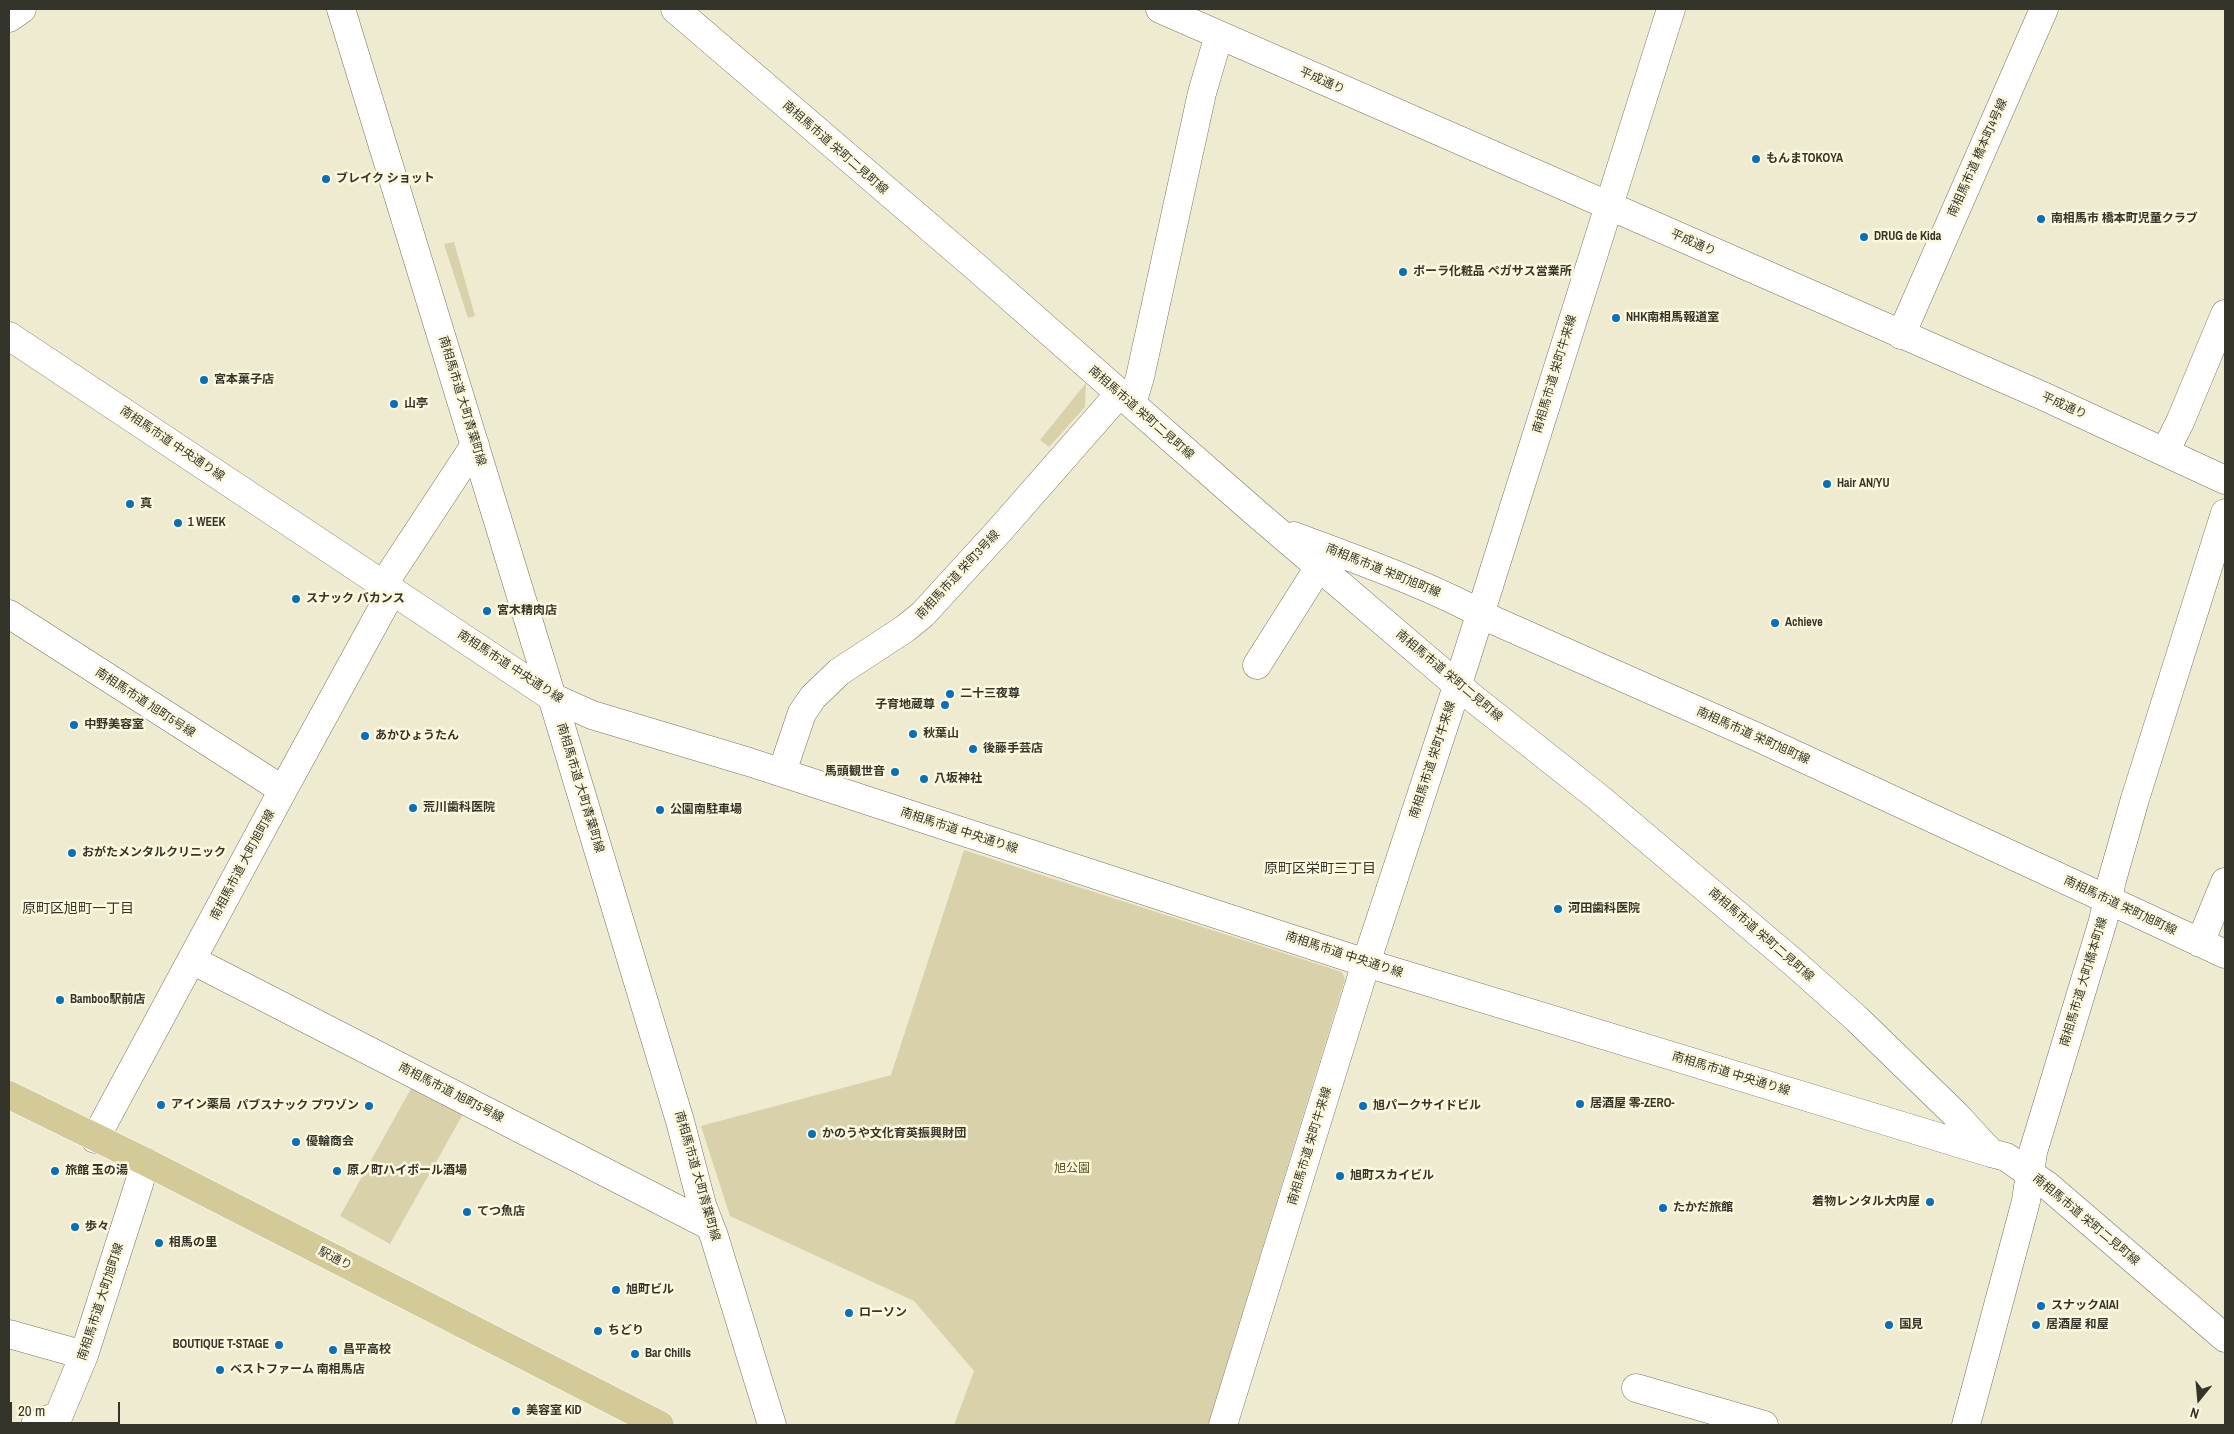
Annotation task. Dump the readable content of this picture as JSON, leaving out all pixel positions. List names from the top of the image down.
{
  "streets": {
    "main road": ["駅通り"],
    "street": [
      "平成通り",
      "南相馬市道 栄町二見町線",
      "南相馬市道 橋本町4号線",
      "南相馬市道 栄町牛来線",
      "南相馬市道 大町青葉町線",
      "南相馬市道 中央通り線",
      "南相馬市道 栄町旭町線",
      "南相馬市道 栄町3号線",
      "南相馬市道 旭町5号線",
      "南相馬市道 大町旭町線",
      "南相馬市道 大町橋本町線"
    ]
  },
  "crossings": [
    ["平成通り", "南相馬市道 橋本町4号線"],
    ["平成通り", "南相馬市道 栄町牛来線"],
    ["南相馬市道 栄町二見町線", "南相馬市道 栄町牛来線"],
    ["南相馬市道 栄町二見町線", "南相馬市道 中央通り線"],
    ["南相馬市道 栄町二見町線", "南相馬市道 栄町旭町線"],
    ["南相馬市道 栄町二見町線", "南相馬市道 栄町3号線"],
    ["南相馬市道 栄町二見町線", "南相馬市道 大町橋本町線"],
    ["南相馬市道 栄町牛来線", "南相馬市道 中央通り線"],
    ["南相馬市道 栄町牛来線", "南相馬市道 栄町旭町線"],
    ["南相馬市道 大町青葉町線", "南相馬市道 中央通り線"],
    ["南相馬市道 大町青葉町線", "南相馬市道 旭町5号線"],
    ["南相馬市道 大町青葉町線", "南相馬市道 大町旭町線"],
    ["南相馬市道 中央通り線", "南相馬市道 栄町3号線"],
    ["南相馬市道 中央通り線", "南相馬市道 大町旭町線"],
    ["南相馬市道 栄町旭町線", "南相馬市道 大町橋本町線"],
    ["南相馬市道 旭町5号線", "南相馬市道 大町旭町線"],
    ["南相馬市道 大町旭町線", "駅通り"]
  ],
  "districts": ["原町区栄町三丁目", "原町区旭町一丁目"],
  "parks": ["旭公園"],
  "places": [
    "もんまTOKOYA",
    "ブレイク ショット",
    "南相馬市 橋本町児童クラブ",
    "DRUG de Kida",
    "ポーラ化粧品 ペガサス営業所",
    "NHK南相馬報道室",
    "宮本菓子店",
    "山亭",
    "Hair AN/YU",
    "真",
    "1 WEEK",
    "スナック バカンス",
    "宮木精肉店",
    "Achieve",
    "二十三夜尊",
    "子育地蔵尊",
    "中野美容室",
    "秋葉山",
    "あかひょうたん",
    "後藤手芸店",
    "馬頭観世音",
    "八坂神社",
    "荒川歯科医院",
    "公園南駐車場",
    "おがたメンタルクリニック",
    "河田歯科医院",
    "Bamboo駅前店",
    "居酒屋 零-ZERO-",
    "アイン薬局",
    "パブスナック プワゾン",
    "旭パークサイドビル",
    "かのうや文化育英振興財団",
    "優輪商会",
    "旅館 玉の湯",
    "原ノ町ハイボール酒場",
    "旭町スカイビル",
    "着物レンタル大内屋",
    "たかだ旅館",
    "てつ魚店",
    "歩々",
    "相馬の里",
    "旭町ビル",
    "スナックAIAI",
    "ローソン",
    "国見",
    "居酒屋 和屋",
    "ちどり",
    "BOUTIQUE T-STAGE",
    "昌平高校",
    "Bar Chills",
    "ベストファーム 南相馬店",
    "美容室 KiD"
  ],
  "scale_bar": "20 m",
  "north": "bottom"
}
